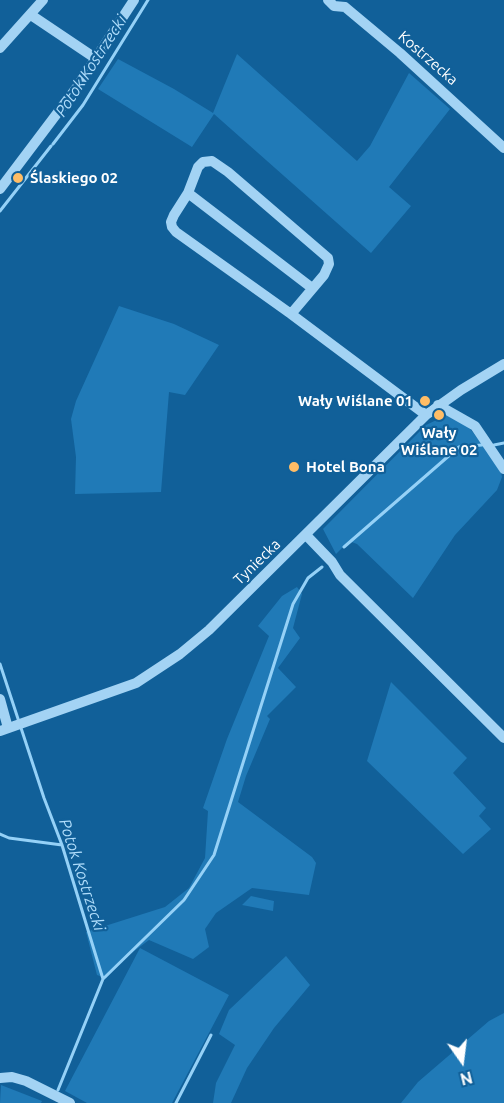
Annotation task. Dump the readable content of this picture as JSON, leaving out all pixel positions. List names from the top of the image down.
{
  "streets": {
    "street": ["Kostrzecka", "Tyniecka"]
  },
  "water": ["Potok Kostrzecki"],
  "places": [
    "Ślaskiego 02",
    "Wały Wiślane 01",
    "Wały Wiślane 02",
    "Hotel Bona"
  ],
  "north": "bottom"
}
